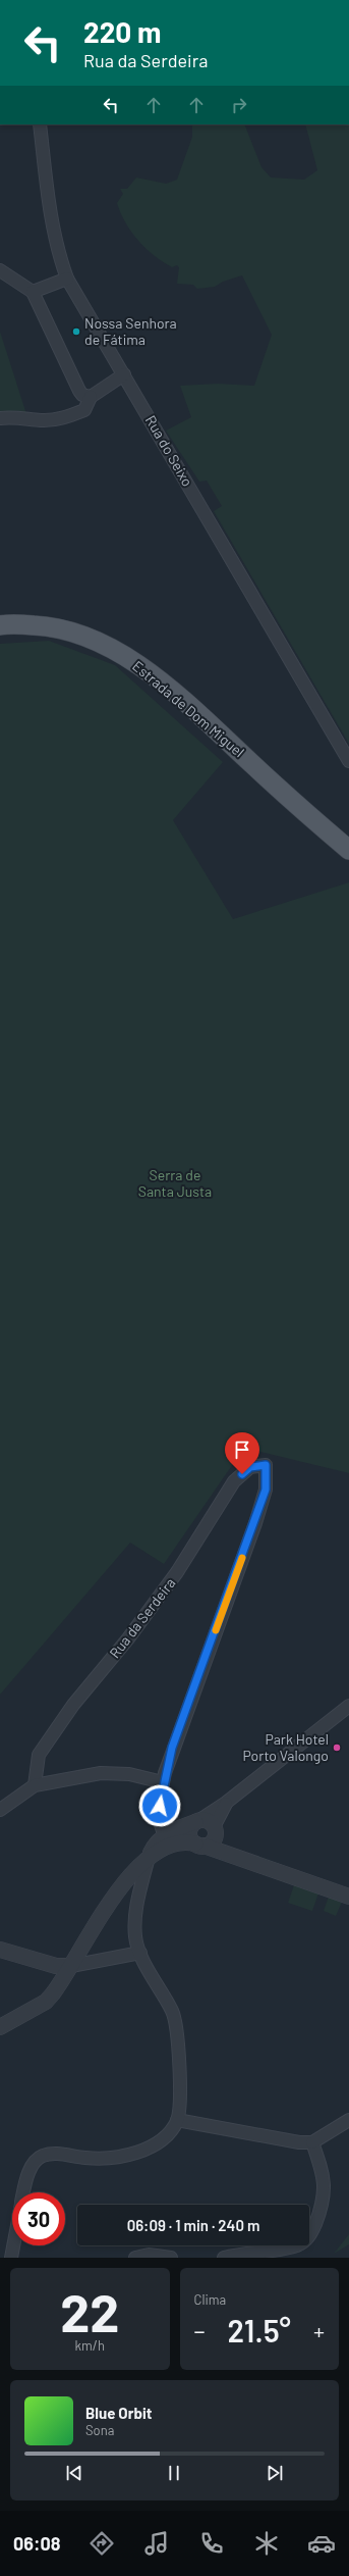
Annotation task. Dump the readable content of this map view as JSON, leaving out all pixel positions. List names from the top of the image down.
{
  "streets": {
    "main road": ["Estrada de Dom Miguel"],
    "street": ["Rua do Seixo", "Rua da Serdeira"]
  },
  "parks": ["Serra de Santa Justa"],
  "places": ["Nossa Senhora de Fátima", "Park Hotel Porto Valongo"],
  "page": {
    "turn": ["220 m", "Rua da Serdeira"],
    "limit": "30",
    "trip": "06:09 · 1 min · 240 m",
    "tile": [
      ["22", "km/h"],
      "Clima"
    ],
    "heat": ["−", "21.5°", "+"],
    "song": ["Blue Orbit", "Sona"],
    "tabs": "06:08"
  }
}
